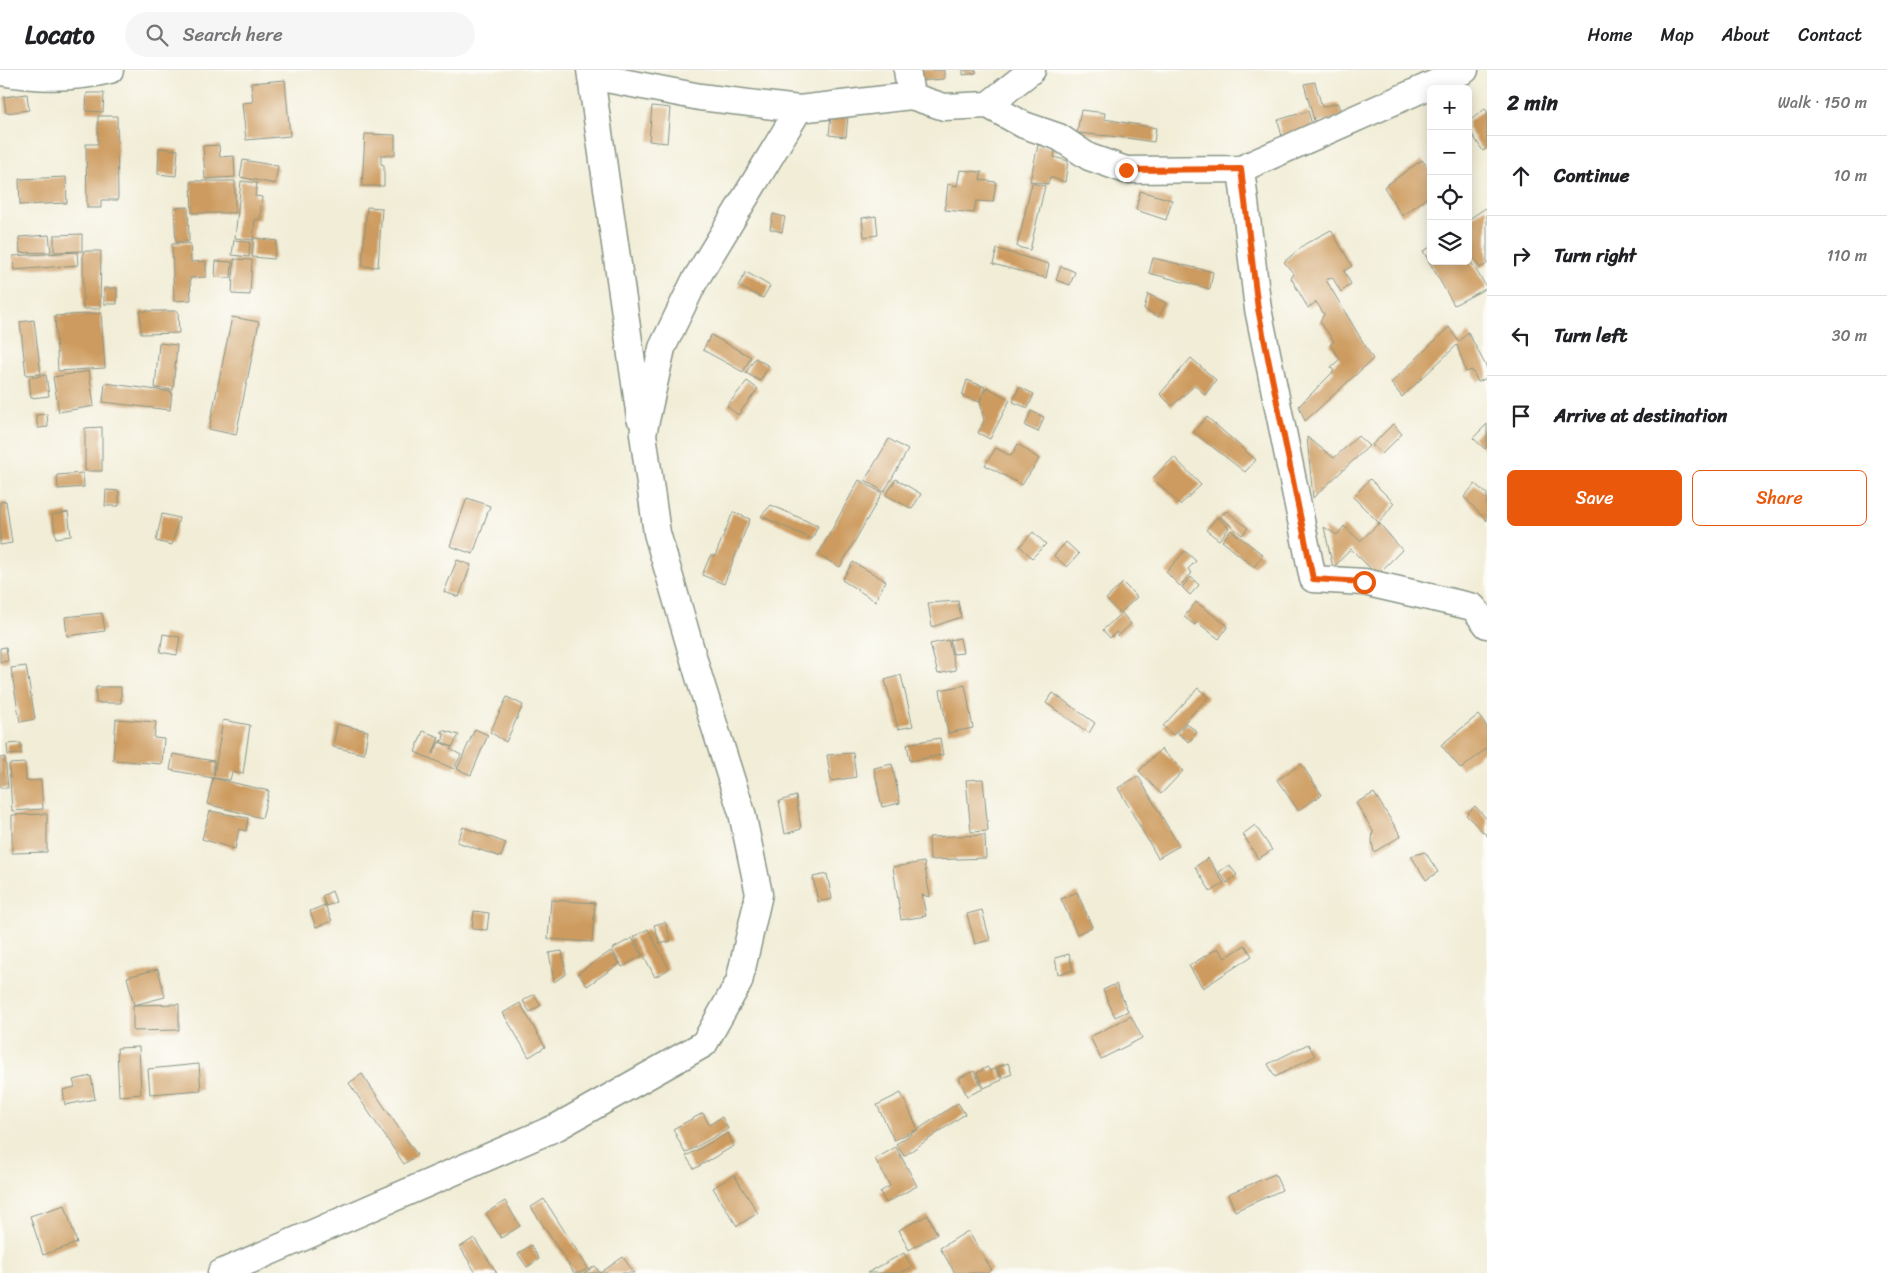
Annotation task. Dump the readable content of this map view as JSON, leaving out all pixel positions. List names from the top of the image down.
{
  "page": {
    "header": "Locato",
    "search": "Search here",
    "nav": [
      "Home",
      "Map",
      "About",
      "Contact"
    ],
    "heading": ["2 min", "Walk · 150 m"],
    "map_buttons": ["+", "−"],
    "list": [
      ["Continue", "10 m"],
      ["Turn right", "110 m"],
      ["Turn left", "30 m"],
      "Arrive at destination"
    ],
    "buttons": ["Save", "Share"]
  }
}
